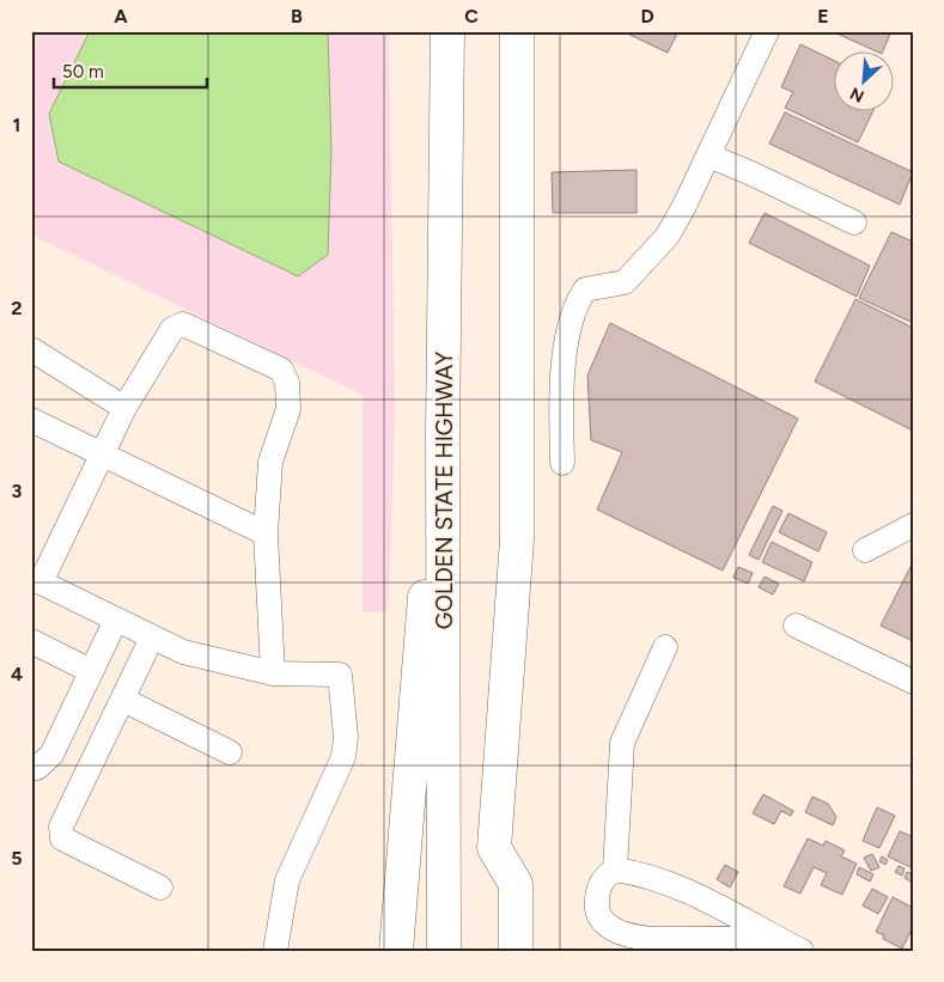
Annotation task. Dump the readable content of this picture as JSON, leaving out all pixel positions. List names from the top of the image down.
{
  "streets": {
    "highway": ["GOLDEN STATE HIGHWAY"]
  },
  "scale_bar": "50 m",
  "north": "bottom left",
  "grid": {
    "columns": [
      "A",
      "B",
      "C",
      "D",
      "E"
    ],
    "rows": [
      "1",
      "2",
      "3",
      "4",
      "5"
    ]
  }
}
